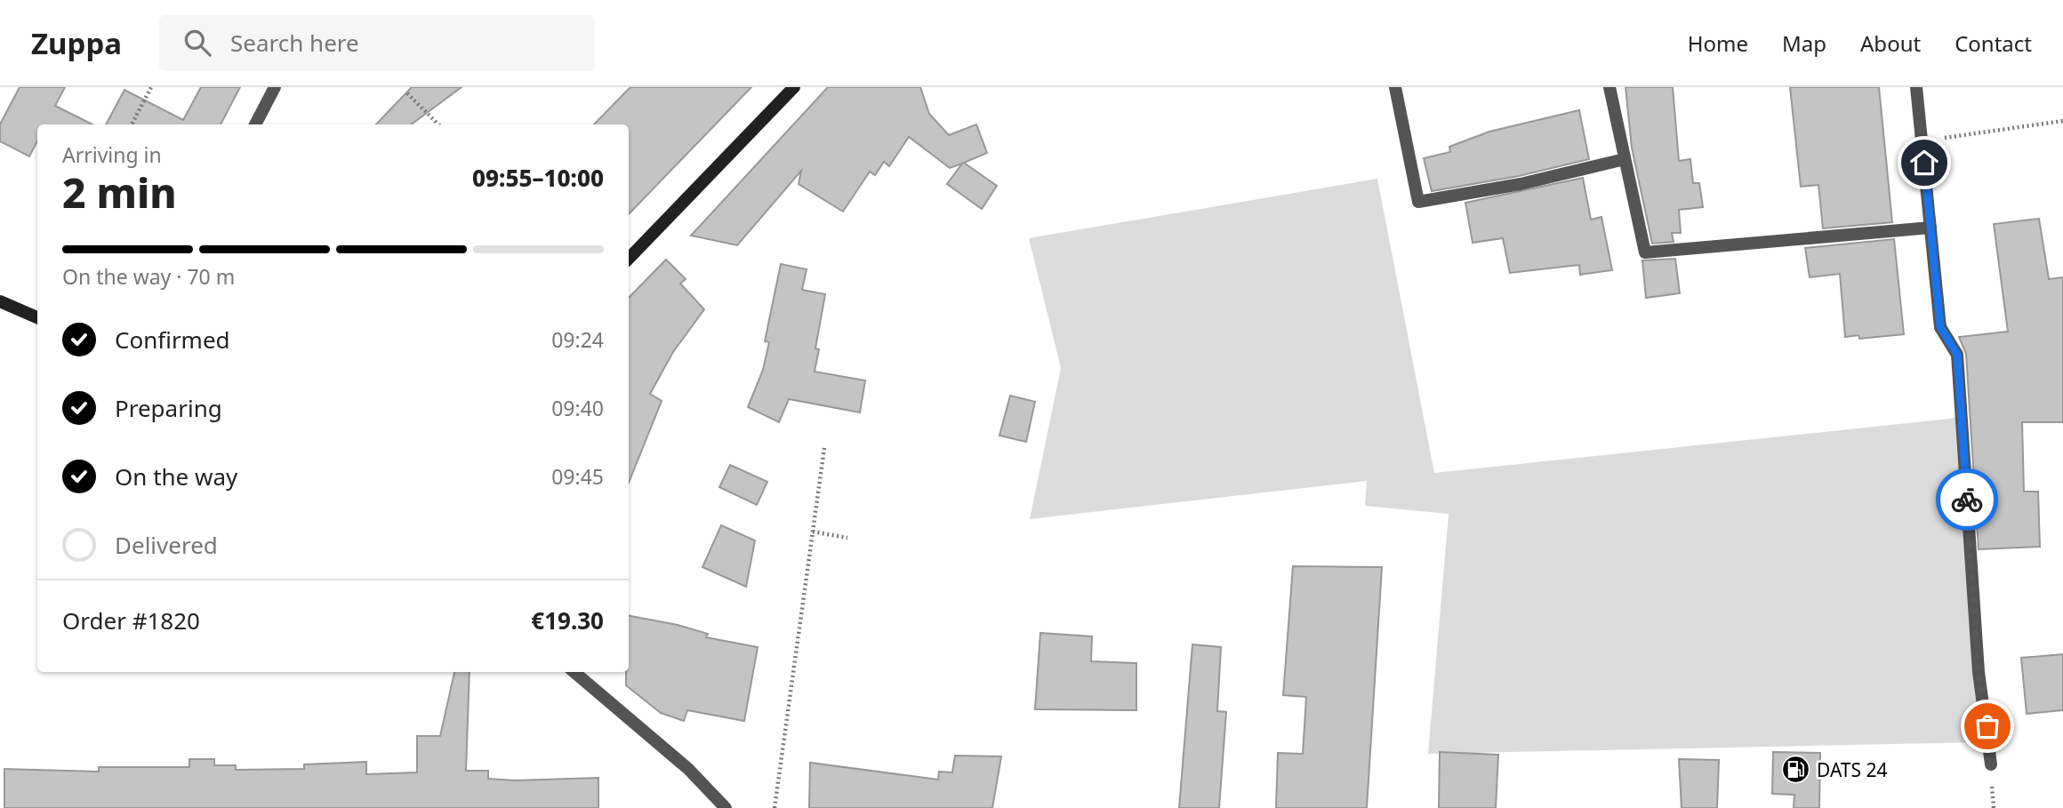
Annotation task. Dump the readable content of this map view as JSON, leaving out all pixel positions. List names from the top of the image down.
{
  "places": {
    "fuel station": ["DATS 24"]
  },
  "page": {
    "header": "Zuppa",
    "search": "Search here",
    "nav": [
      "Home",
      "Map",
      "About",
      "Contact"
    ],
    "heading": ["2 min", "Arriving in", "09:55–10:00"],
    "panel": ["Order #1820", "€19.30"],
    "bar": "On the way · 70 m",
    "list": [
      ["Confirmed", "09:24"],
      ["Preparing", "09:40"],
      ["On the way", "09:45"],
      "Delivered"
    ]
  }
}
